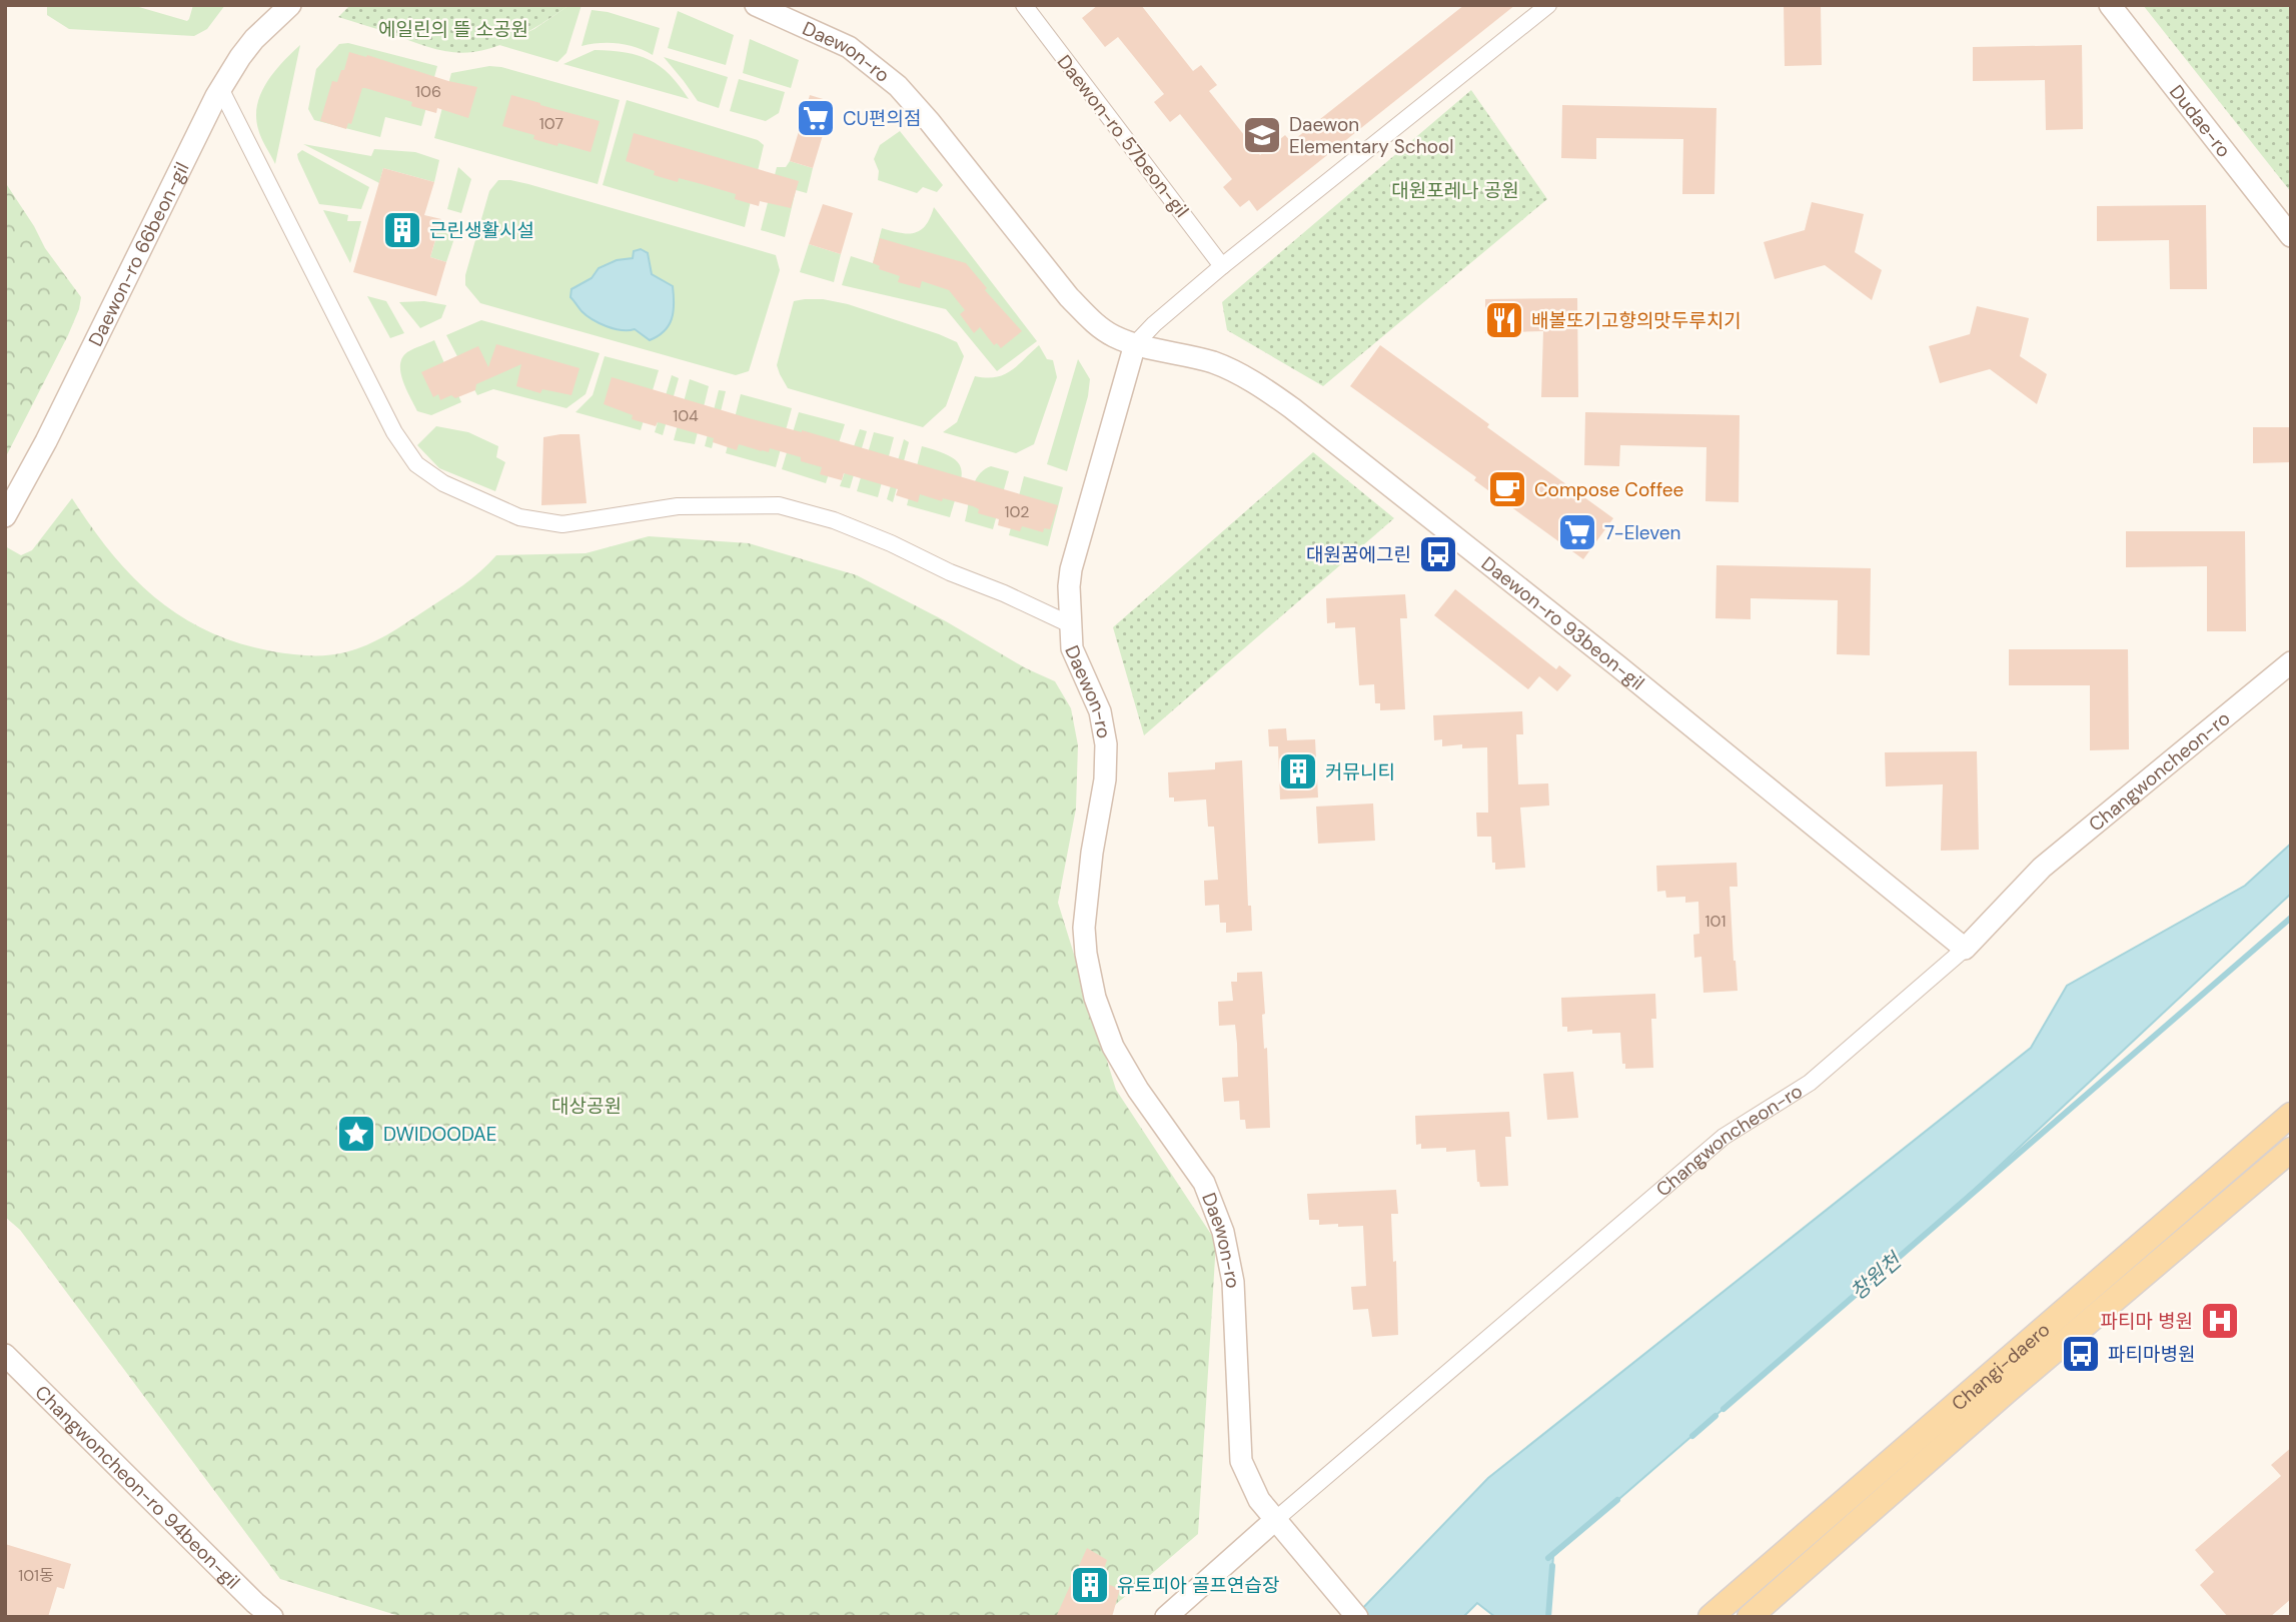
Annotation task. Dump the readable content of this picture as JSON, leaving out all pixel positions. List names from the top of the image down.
{
  "streets": {
    "main road": ["Changi-daero"],
    "street": [
      "Daewon-ro",
      "Dudae-ro",
      "Daewon-ro 57beon-gil",
      "Daewon-ro 66beon-gil",
      "Daewon-ro 93beon-gil",
      "Changwoncheon-ro",
      "Changwoncheon-ro 94beon-gil"
    ]
  },
  "crossings": [
    ["Daewon-ro", "Daewon-ro 93beon-gil"],
    ["Daewon-ro", "Changwoncheon-ro"],
    ["Daewon-ro 93beon-gil", "Changwoncheon-ro"]
  ],
  "water": ["창원천"],
  "parks": ["에일린의 뜰 소공원", "대원포레나 공원", "대상공원"],
  "places": {
    "supermarket": ["CU편의점", "7-Eleven"],
    "school or university": ["Daewon Elementary School"],
    "building": ["근린생활시설", "커뮤니티", "유토피아 골프연습장"],
    "restaurant": ["배볼또기고향의맛두루치기"],
    "cafe": ["Compose Coffee"],
    "bus stop": ["대원꿈에그린", "파티마병원"],
    "place": ["DWIDOODAE"],
    "hospital": ["파티마 병원"]
  },
  "house_numbers": [
    "106",
    "107",
    "104",
    "102",
    "101",
    "101동"
  ]
}
